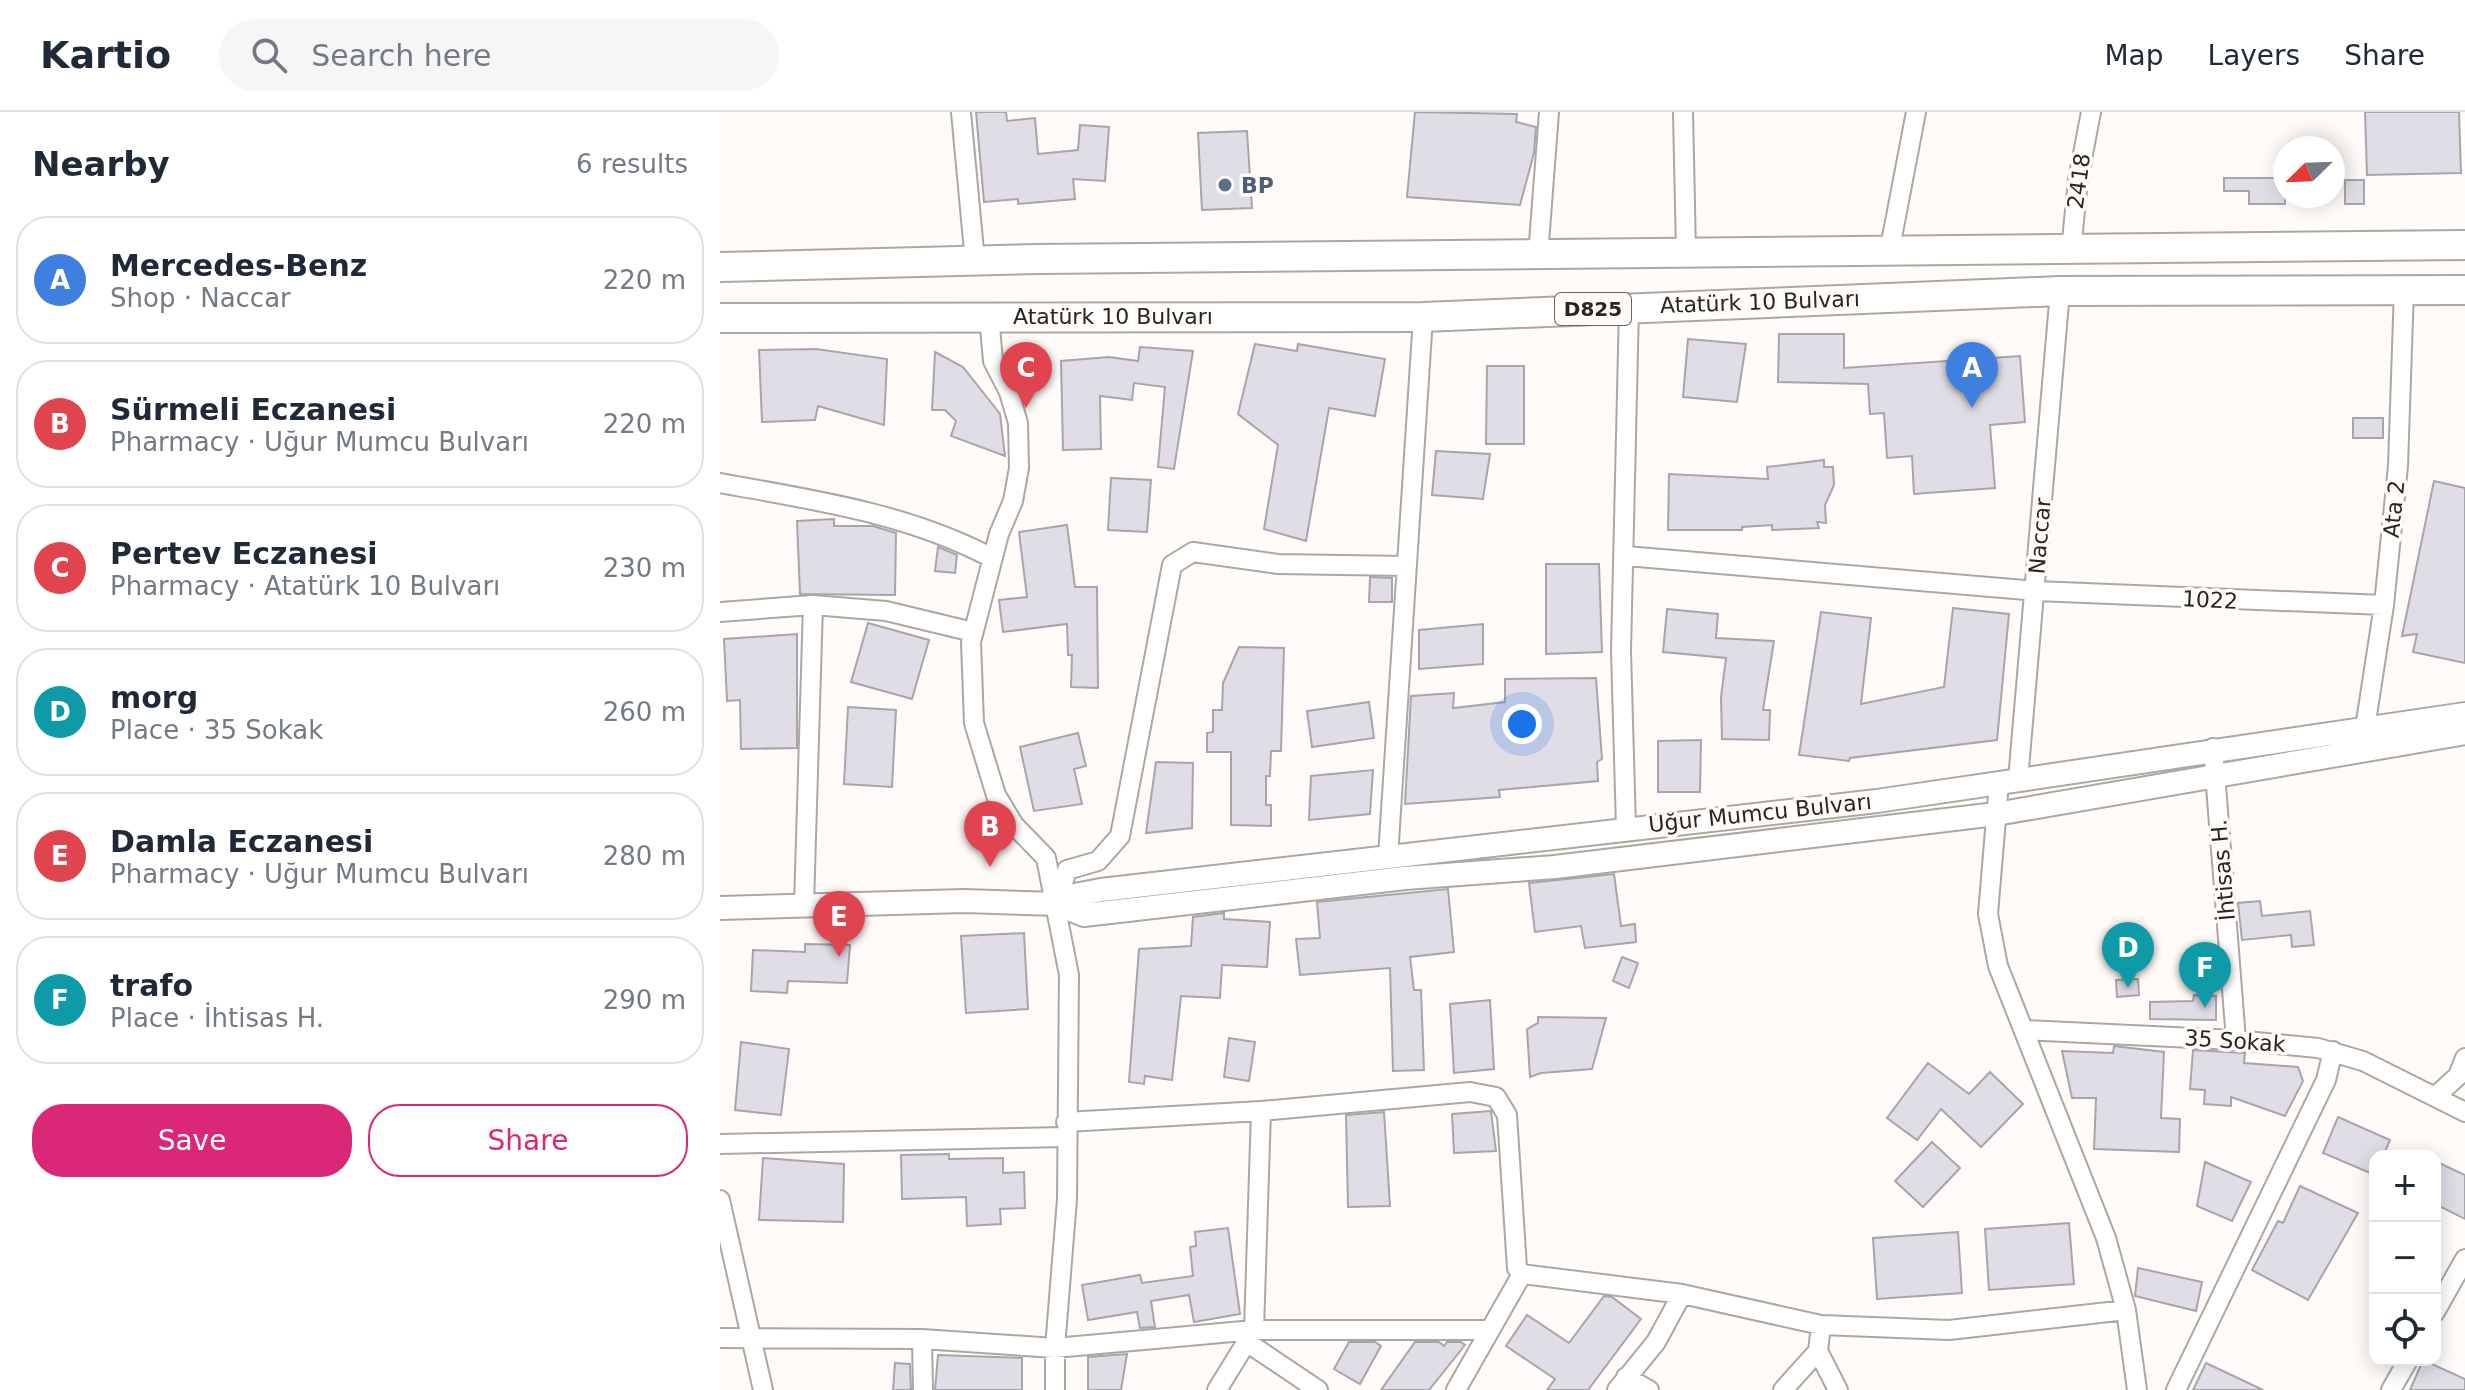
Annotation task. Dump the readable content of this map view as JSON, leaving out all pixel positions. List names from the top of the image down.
{
  "streets": {
    "highway": ["Atatürk 10 Bulvarı", "D825"],
    "street": [
      "2418",
      "Ata 2",
      "Naccar",
      "1022",
      "Uğur Mumcu Bulvarı",
      "İhtisas H.",
      "35 Sokak"
    ]
  },
  "crossings": [
    ["2418", "Atatürk 10 Bulvarı"],
    ["Atatürk 10 Bulvarı", "Ata 2"],
    ["Atatürk 10 Bulvarı", "Naccar"],
    ["Ata 2", "1022"],
    ["Ata 2", "Uğur Mumcu Bulvarı"],
    ["Naccar", "1022"],
    ["Naccar", "Uğur Mumcu Bulvarı"],
    ["Naccar", "35 Sokak"],
    ["Uğur Mumcu Bulvarı", "İhtisas H."],
    ["İhtisas H.", "35 Sokak"]
  ],
  "places": ["BP"],
  "north": "bottom left",
  "page": {
    "header": "Kartio",
    "search": "Search here",
    "nav": ["Map", "Layers", "Share"],
    "heading": ["Nearby", "6 results"],
    "list": [
      {
        "mark": "A",
        "name": "Mercedes-Benz",
        "note": "Shop · Naccar",
        "value": "220 m"
      },
      {
        "mark": "B",
        "name": "Sürmeli Eczanesi",
        "note": "Pharmacy · Uğur Mumcu Bulvarı",
        "value": "220 m"
      },
      {
        "mark": "C",
        "name": "Pertev Eczanesi",
        "note": "Pharmacy · Atatürk 10 Bulvarı",
        "value": "230 m"
      },
      {
        "mark": "D",
        "name": "morg",
        "note": "Place · 35 Sokak",
        "value": "260 m"
      },
      {
        "mark": "E",
        "name": "Damla Eczanesi",
        "note": "Pharmacy · Uğur Mumcu Bulvarı",
        "value": "280 m"
      },
      {
        "mark": "F",
        "name": "trafo",
        "note": "Place · İhtisas H.",
        "value": "290 m"
      }
    ],
    "pins": [
      "A",
      "C",
      "B",
      "E",
      "D",
      "F"
    ],
    "buttons": ["Save", "Share"],
    "map_buttons": ["+", "−"]
  }
}
